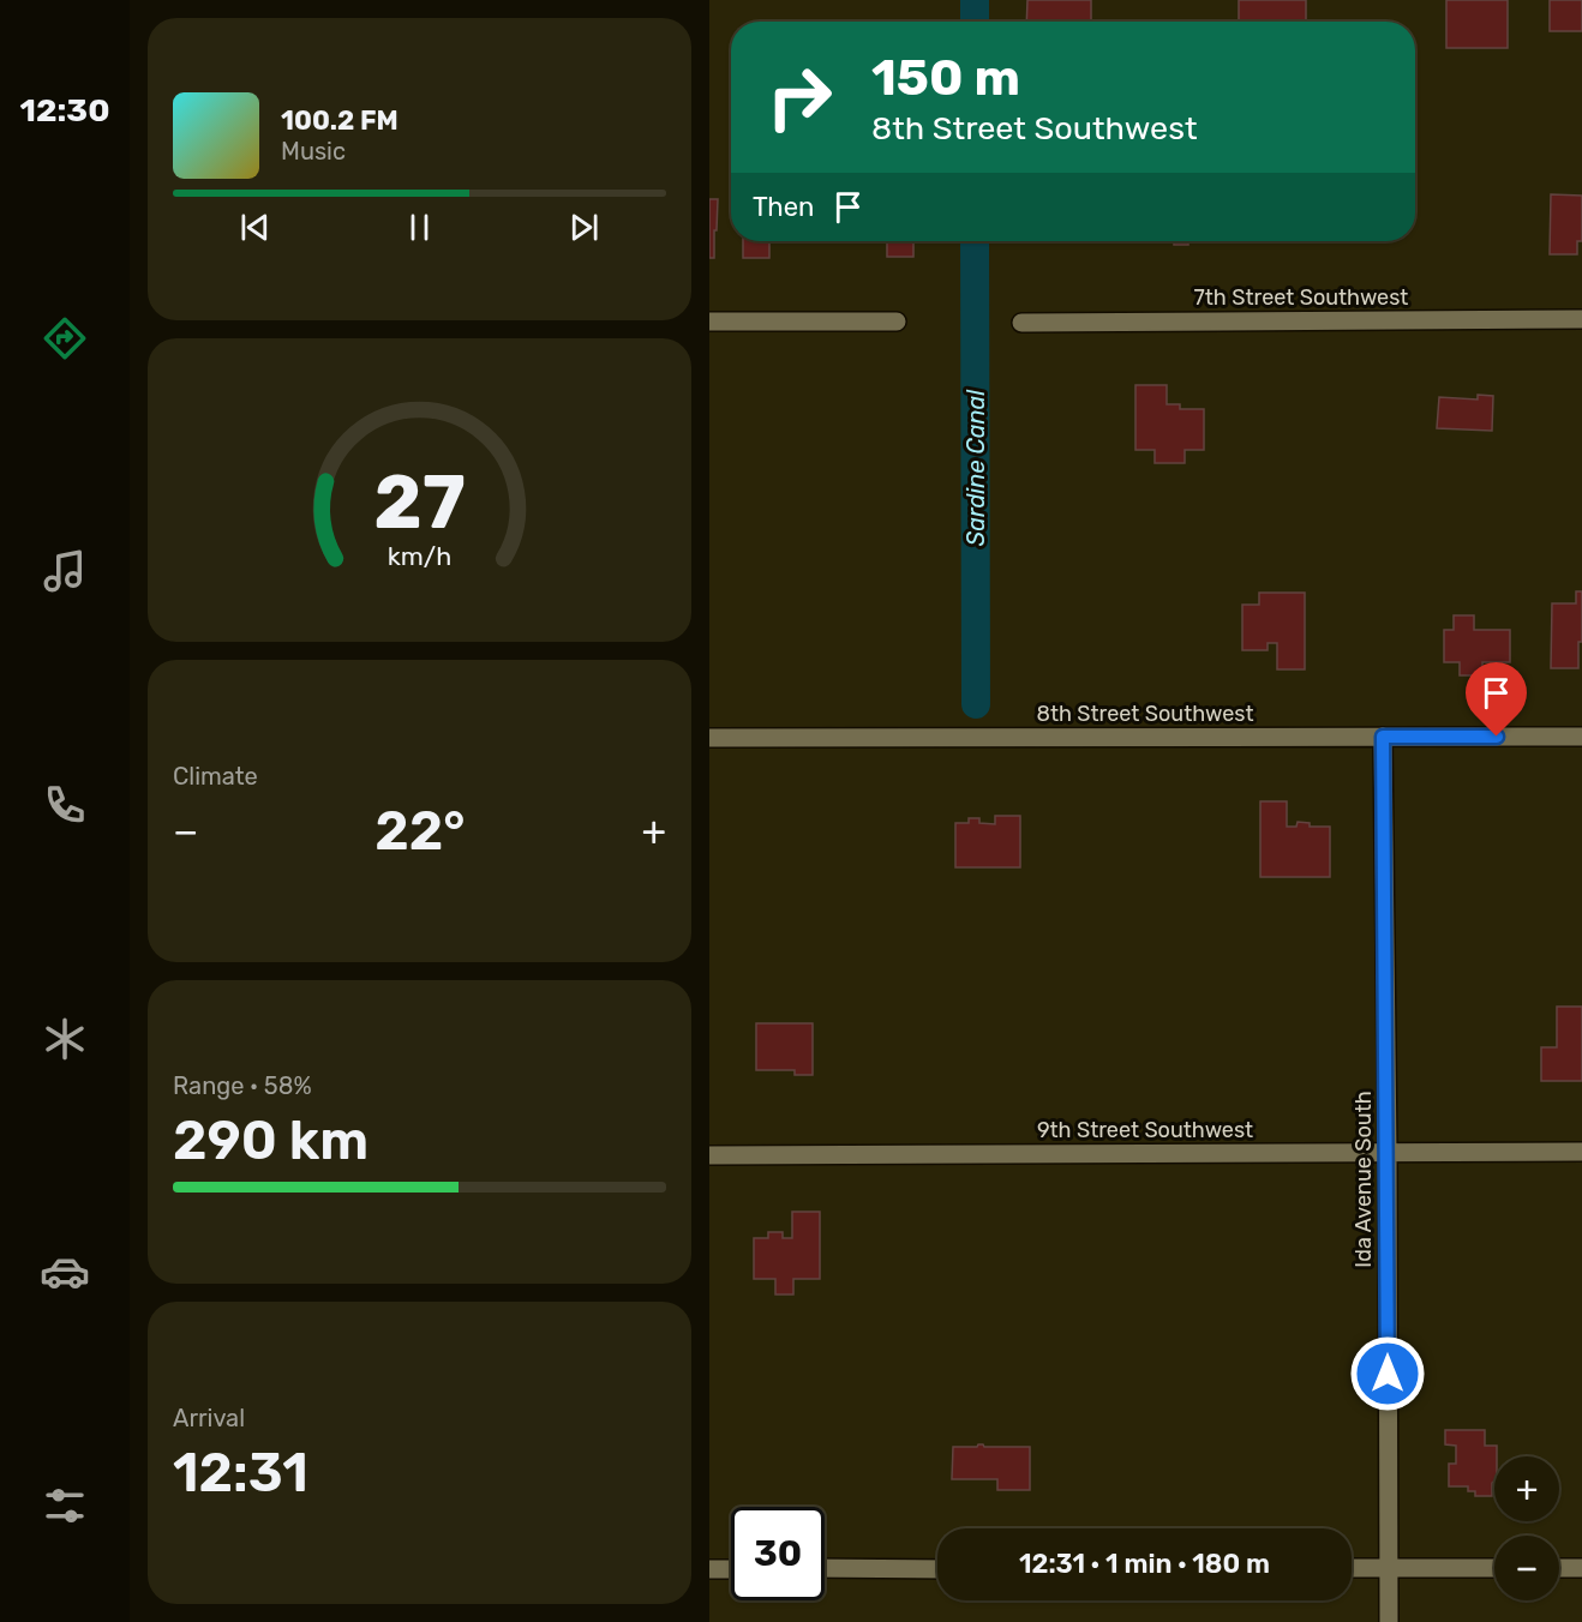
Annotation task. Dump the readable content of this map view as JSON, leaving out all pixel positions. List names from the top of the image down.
{
  "streets": {
    "street": [
      "7th Street Southwest",
      "8th Street Southwest",
      "9th Street Southwest",
      "Ida Avenue South"
    ]
  },
  "crossings": [
    ["8th Street Southwest", "Ida Avenue South"],
    ["9th Street Southwest", "Ida Avenue South"]
  ],
  "water": ["Sardine Canal"],
  "page": {
    "tabs": "12:30",
    "turn": ["150 m", "8th Street Southwest"],
    "song": ["100.2 FM", "Music"],
    "then": "Then",
    "tile": [
      "Climate",
      ["Range · 58%", "290 km"],
      ["Arrival", "12:31"]
    ],
    "heat": ["−", "22°", "+"],
    "map_buttons": ["+", "−"],
    "limit": "30",
    "trip": "12:31 · 1 min · 180 m",
    "gauge": ["27", "km/h"]
  }
}
